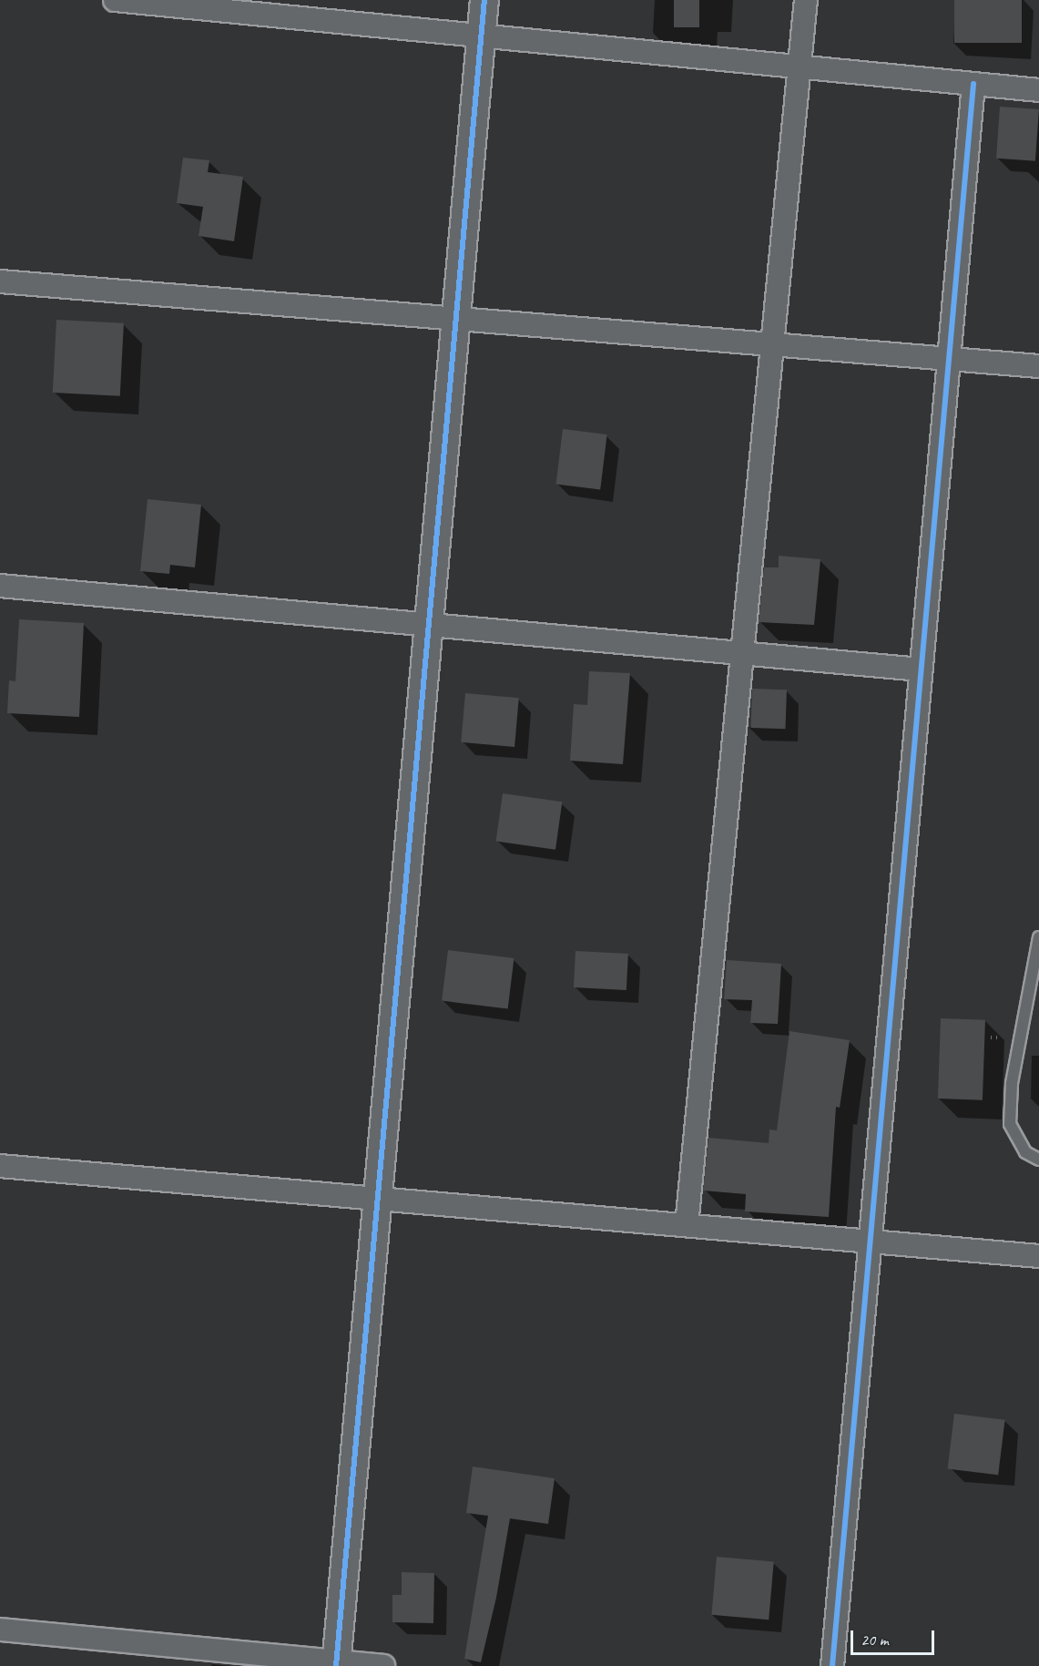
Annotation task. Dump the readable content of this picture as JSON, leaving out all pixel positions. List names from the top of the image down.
{
  "scale_bar": "20 m"
}
